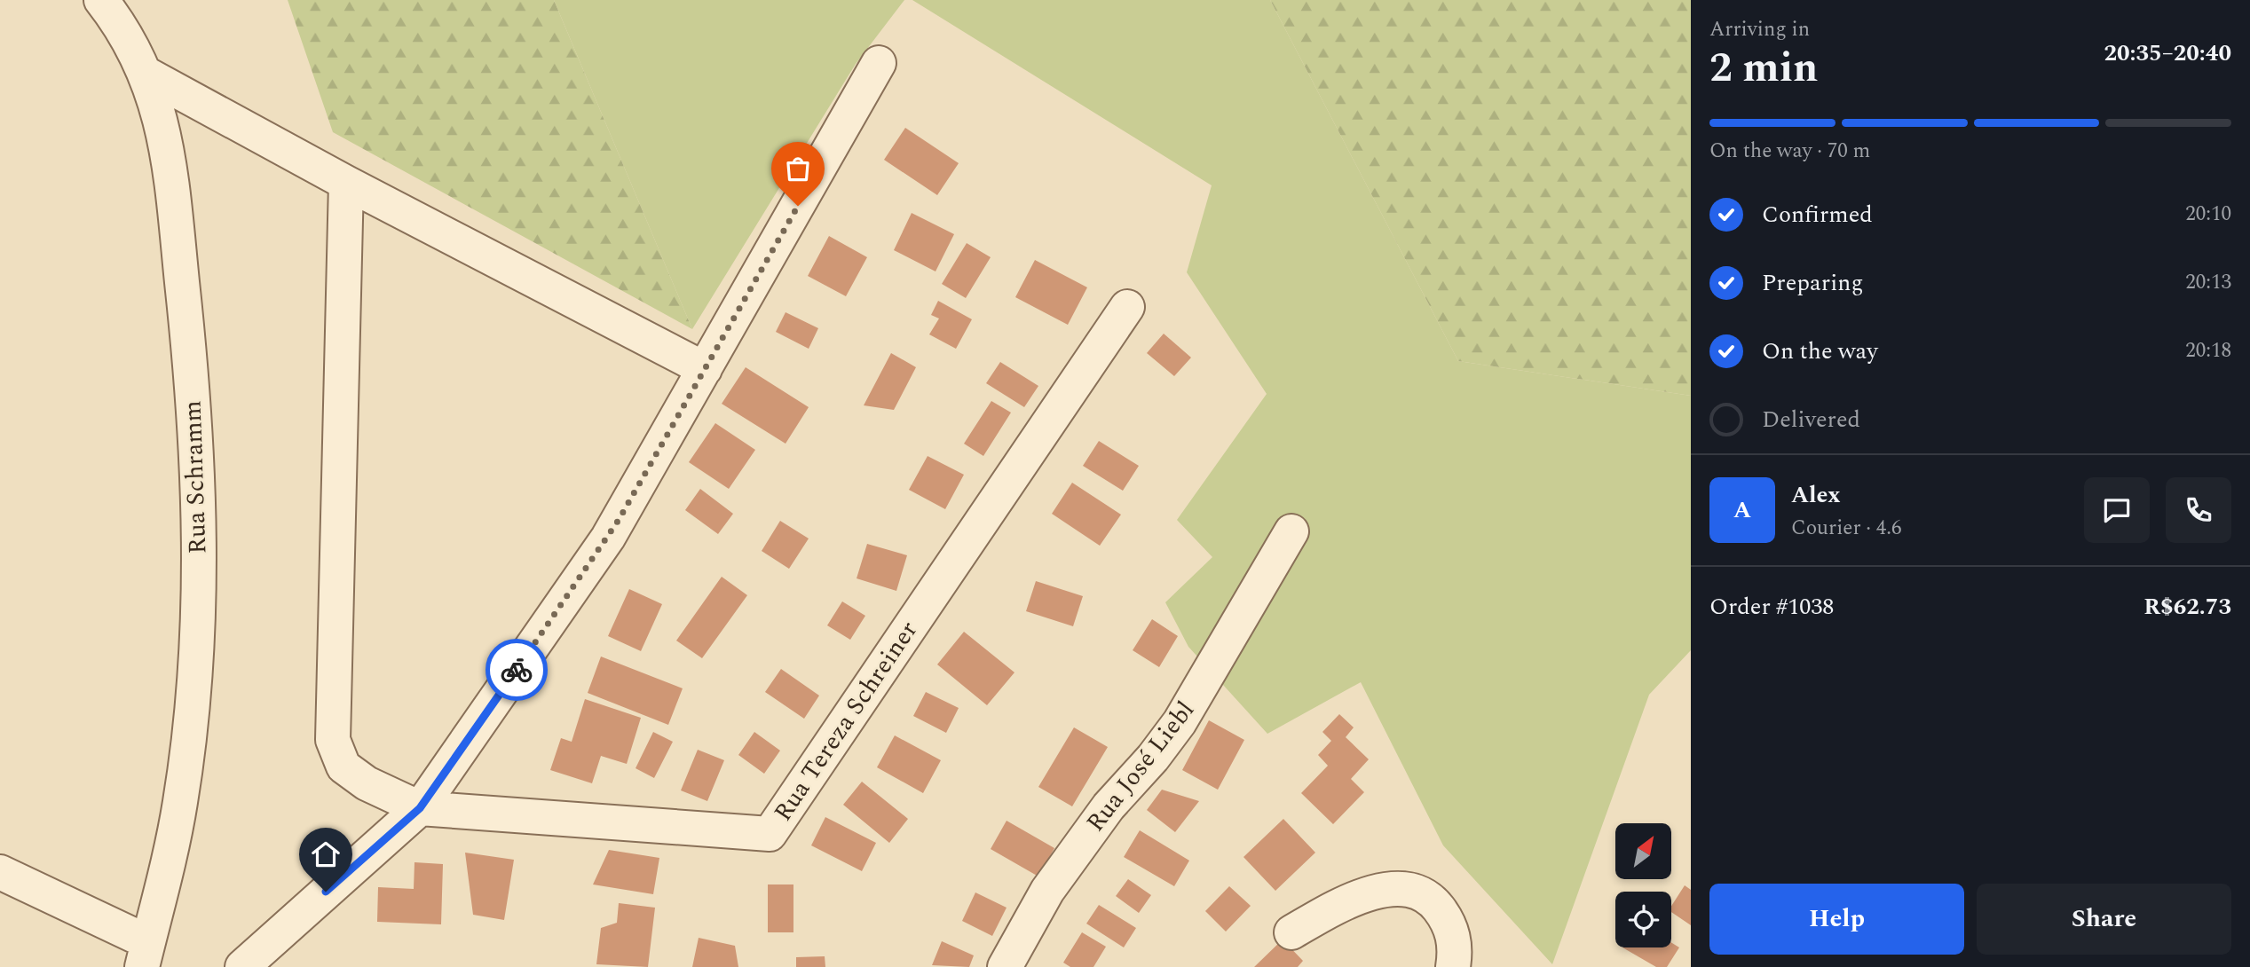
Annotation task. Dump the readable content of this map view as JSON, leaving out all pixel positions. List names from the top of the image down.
{
  "streets": {
    "street": ["Rua Schramm", "Rua Tereza Schreiner", "Rua José Liebl"]
  },
  "north": "top right",
  "page": {
    "heading": ["2 min", "Arriving in", "20:35–20:40"],
    "panel": [
      "Alex",
      "Courier · 4.6",
      "Order #1038",
      "R$62.73"
    ],
    "bar": "On the way · 70 m",
    "list": [
      ["Confirmed", "20:10"],
      ["Preparing", "20:13"],
      ["On the way", "20:18"],
      "Delivered"
    ],
    "round": "A",
    "buttons": ["Help", "Share"]
  }
}
